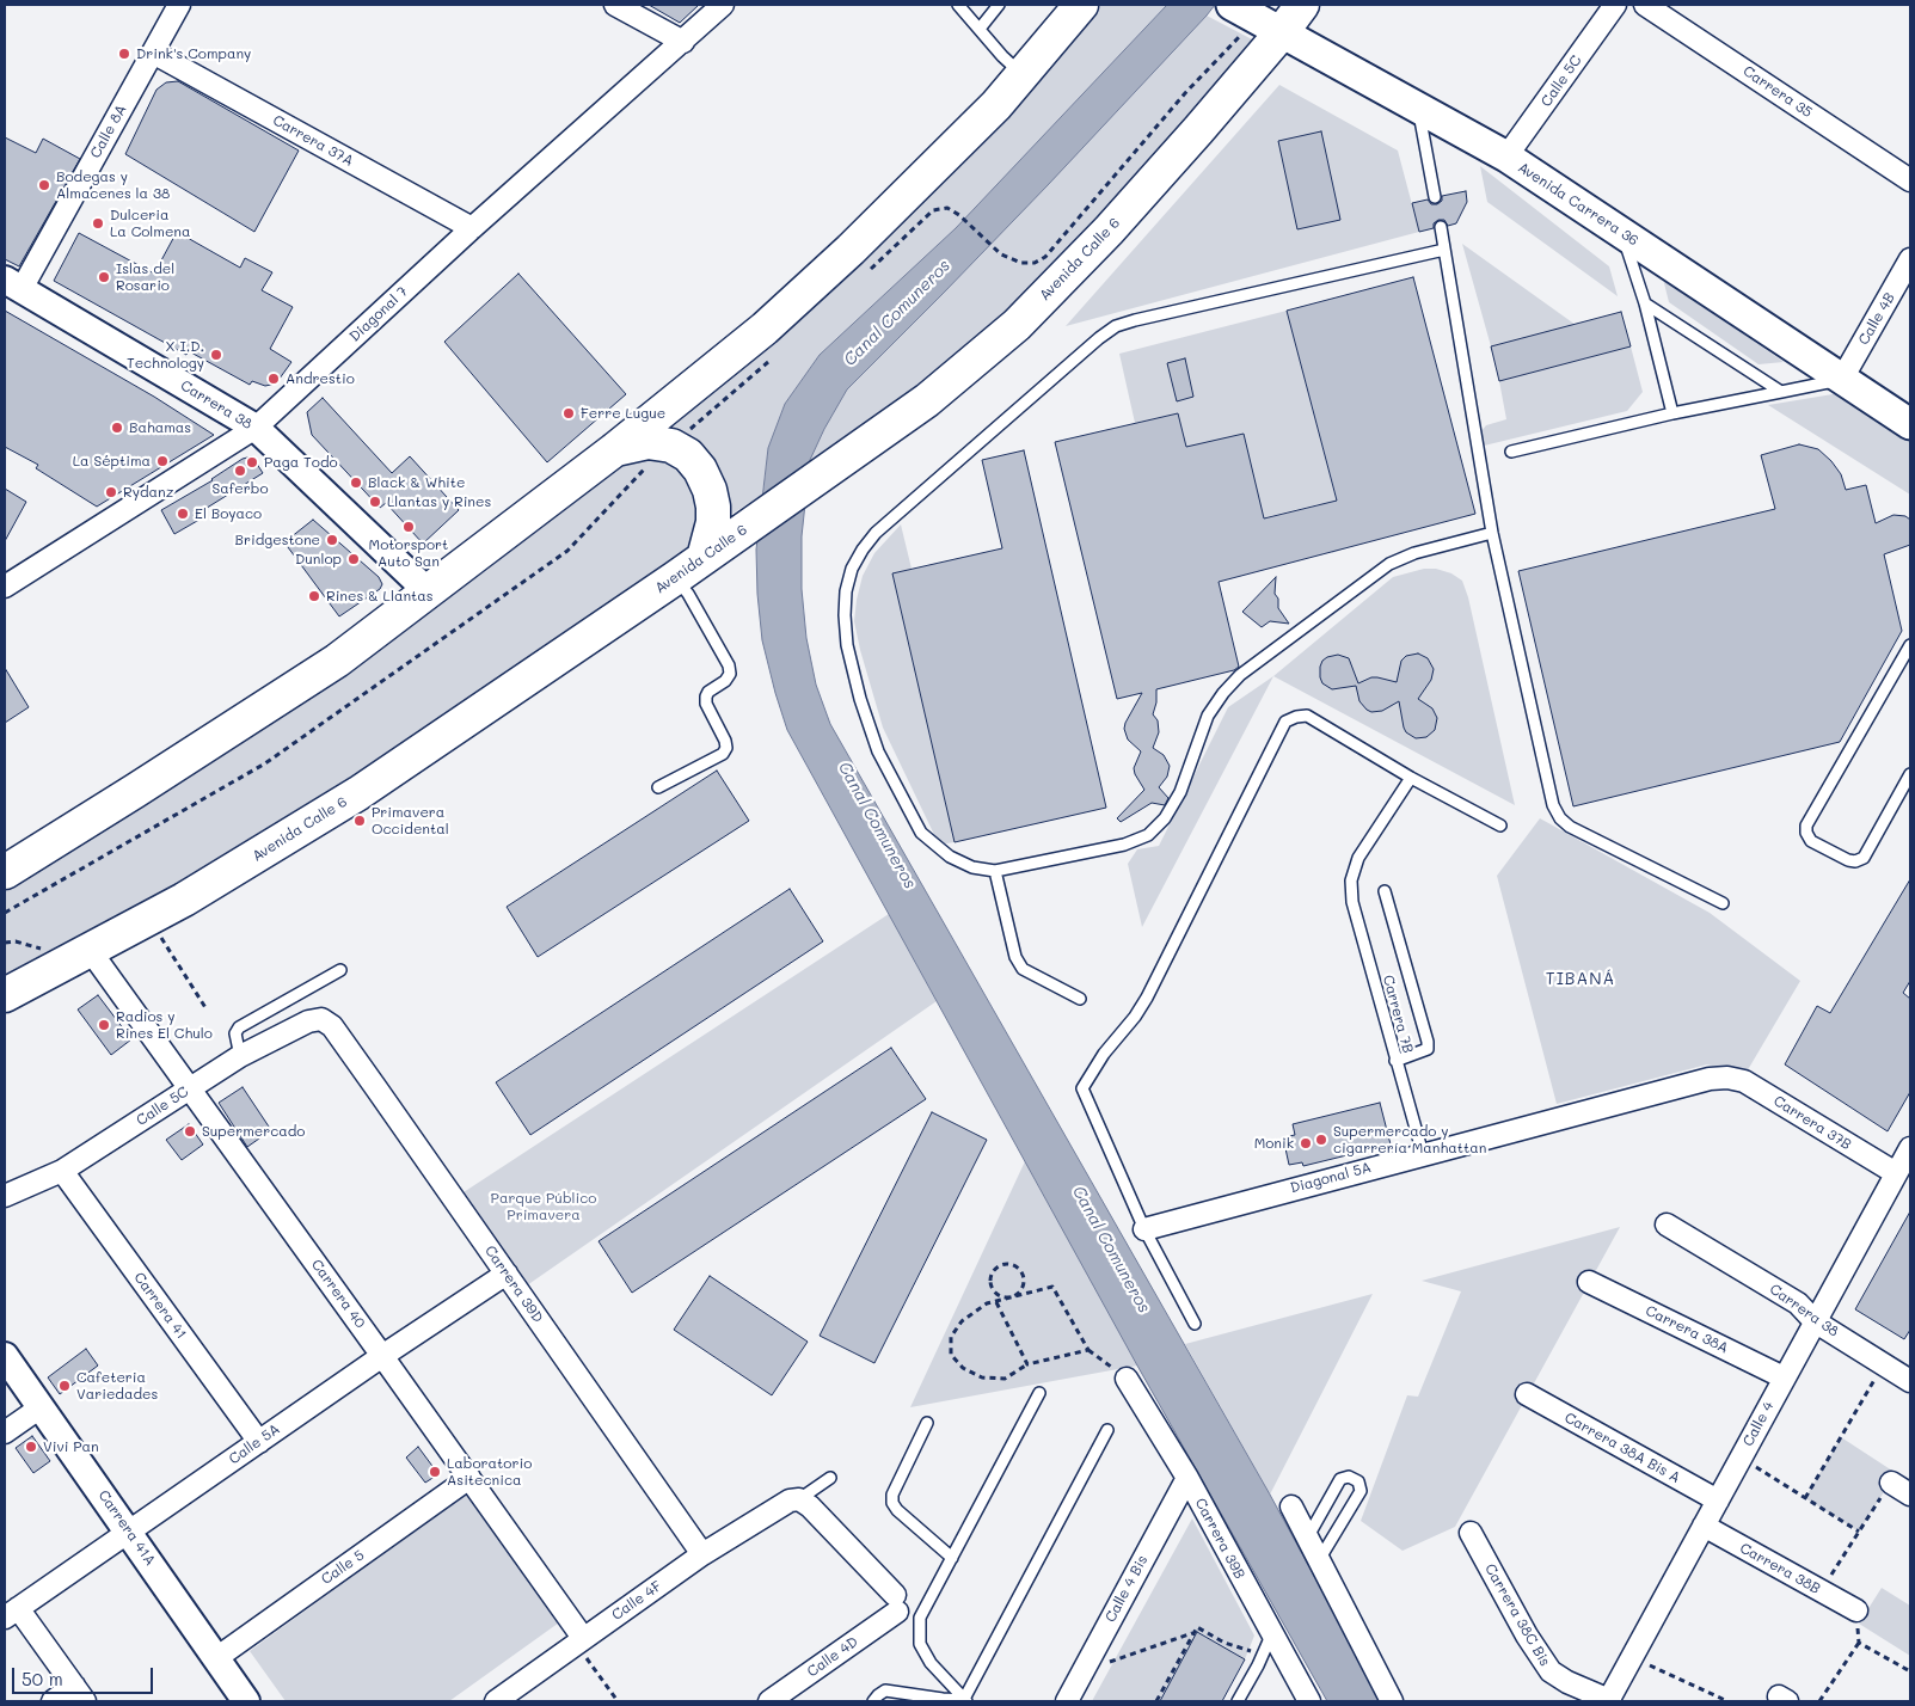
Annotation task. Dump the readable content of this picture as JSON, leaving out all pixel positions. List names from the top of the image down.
{
  "streets": {
    "main road": ["Avenida Carrera 36", "Avenida Calle 6"],
    "street": [
      "Calle 5C",
      "Carrera 35",
      "Calle 8A",
      "Carrera 37A",
      "Diagonal 7",
      "Calle 4B",
      "Carrera 38",
      "Carrera 37B",
      "Diagonal 5A",
      "Carrera 39D",
      "Carrera 40",
      "Carrera 41",
      "Carrera 38A",
      "Calle 4",
      "Calle 5A",
      "Carrera 38A Bis A",
      "Carrera 41A",
      "Carrera 39B",
      "Calle 5",
      "Carrera 38B",
      "Calle 4 Bis",
      "Calle 4F",
      "Carrera 38C Bis",
      "Calle 4D"
    ],
    "lane": ["Carrera 7B"]
  },
  "crossings": [
    ["Calle 5C", "Avenida Carrera 36"],
    ["Calle 5C", "Carrera 39D"],
    ["Calle 5C", "Carrera 40"],
    ["Calle 5C", "Carrera 41"],
    ["Calle 8A", "Carrera 37A"],
    ["Calle 8A", "Carrera 38"],
    ["Carrera 37A", "Diagonal 7"],
    ["Avenida Carrera 36", "Avenida Calle 6"],
    ["Avenida Carrera 36", "Calle 4B"],
    ["Avenida Calle 6", "Carrera 40"],
    ["Diagonal 7", "Carrera 38"],
    ["Carrera 38", "Calle 4"],
    ["Carrera 7B", "Diagonal 5A"],
    ["Carrera 37B", "Diagonal 5A"],
    ["Carrera 37B", "Calle 4"],
    ["Carrera 39D", "Calle 5A"],
    ["Carrera 39D", "Calle 4F"],
    ["Carrera 40", "Calle 5A"],
    ["Carrera 40", "Calle 5"],
    ["Carrera 40", "Calle 4F"],
    ["Carrera 41", "Calle 5A"],
    ["Carrera 38A", "Calle 4"],
    ["Calle 4", "Carrera 38A Bis A"],
    ["Calle 4", "Carrera 38B"],
    ["Calle 4", "Carrera 38C Bis"],
    ["Calle 5A", "Carrera 41A"],
    ["Carrera 41A", "Calle 5"],
    ["Carrera 39B", "Calle 4 Bis"],
    ["Calle 4F", "Calle 4D"]
  ],
  "districts": ["TIBANÁ"],
  "water": ["Canal Comuneros"],
  "parks": ["Parque Público Primavera"],
  "places": [
    "Drink's Company",
    "Bodegas y Almacenes la 38",
    "Dulceria La Colmena",
    "Islas del Rosario",
    "X I.D. Technology",
    "Andrestio",
    "Ferre Lugue",
    "Bahamas",
    "La Séptima",
    "Paga Todo",
    "Saferbo",
    "Black & White",
    "Rydanz",
    "Llantas y Rines",
    "El Boyaco",
    "Motorsport Auto San",
    "Bridgestone",
    "Dunlop",
    "Rines & Llantas",
    "Primavera Occidental",
    "Radios y Rines El Chulo",
    "Supermercado",
    "Supermercado y cigarrería Manhattan",
    "Monik",
    "Cafeteria Variedades",
    "Vivi Pan",
    "Laboratorio Asitecnica"
  ],
  "scale_bar": "50 m"
}
